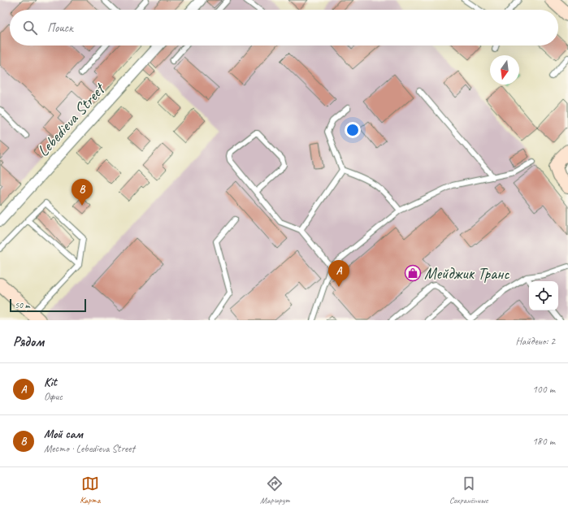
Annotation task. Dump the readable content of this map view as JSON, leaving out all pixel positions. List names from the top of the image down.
{
  "streets": {
    "street": ["Lebedieva Street"]
  },
  "places": {
    "shop": ["Мейджик Транс"]
  },
  "scale_bar": "50 m",
  "north": "bottom",
  "page": {
    "search": "Поиск",
    "pins": ["B", "A"],
    "scale": "50 m",
    "heading": ["Рядом", "Найдено: 2"],
    "list": [
      {
        "mark": "A",
        "name": "Kit",
        "note": "Офис",
        "value": "100 m"
      },
      {
        "mark": "B",
        "name": "Мой сам",
        "note": "Место · Lebedieva Street",
        "value": "180 m"
      }
    ],
    "nav": ["Карта", "Маршрут", "Сохранённые"]
  }
}
